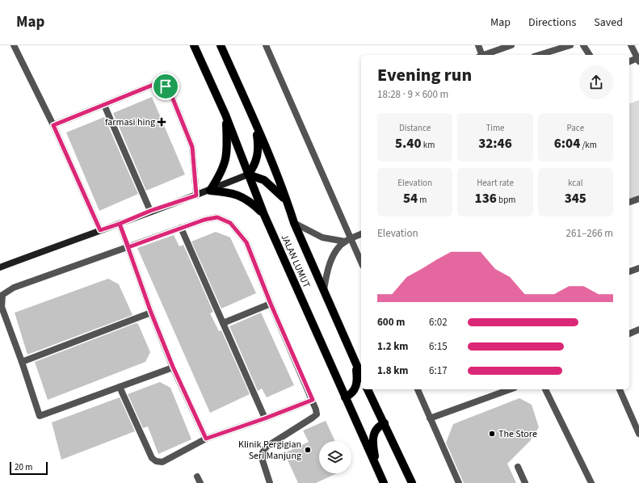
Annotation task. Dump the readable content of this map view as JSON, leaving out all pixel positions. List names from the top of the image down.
{
  "streets": {
    "main road": ["JALAN LUMUT"]
  },
  "places": {
    "health": ["farmasi hing"],
    "other": ["The Store", "Klinik Pergigian Seri Manjung"]
  },
  "scale_bar": "20 m",
  "page": {
    "header": "Map",
    "nav": ["Map", "Directions", "Saved"],
    "heading": ["Evening run", "18:28 · 9 × 600 m"],
    "stats": [
      ["Distance", "5.40 km"],
      ["Time", "32:46"],
      ["Pace", "6:04 /km"],
      ["Elevation", "54 m"],
      ["Heart rate", "136 bpm"],
      ["kcal", "345"]
    ],
    "chart": ["Elevation", "261–266 m"],
    "list": [
      {
        "name": "600 m",
        "note": "6:02"
      },
      {
        "name": "1.2 km",
        "note": "6:15"
      },
      {
        "name": "1.8 km",
        "note": "6:17"
      }
    ],
    "scale": "20 m"
  }
}
